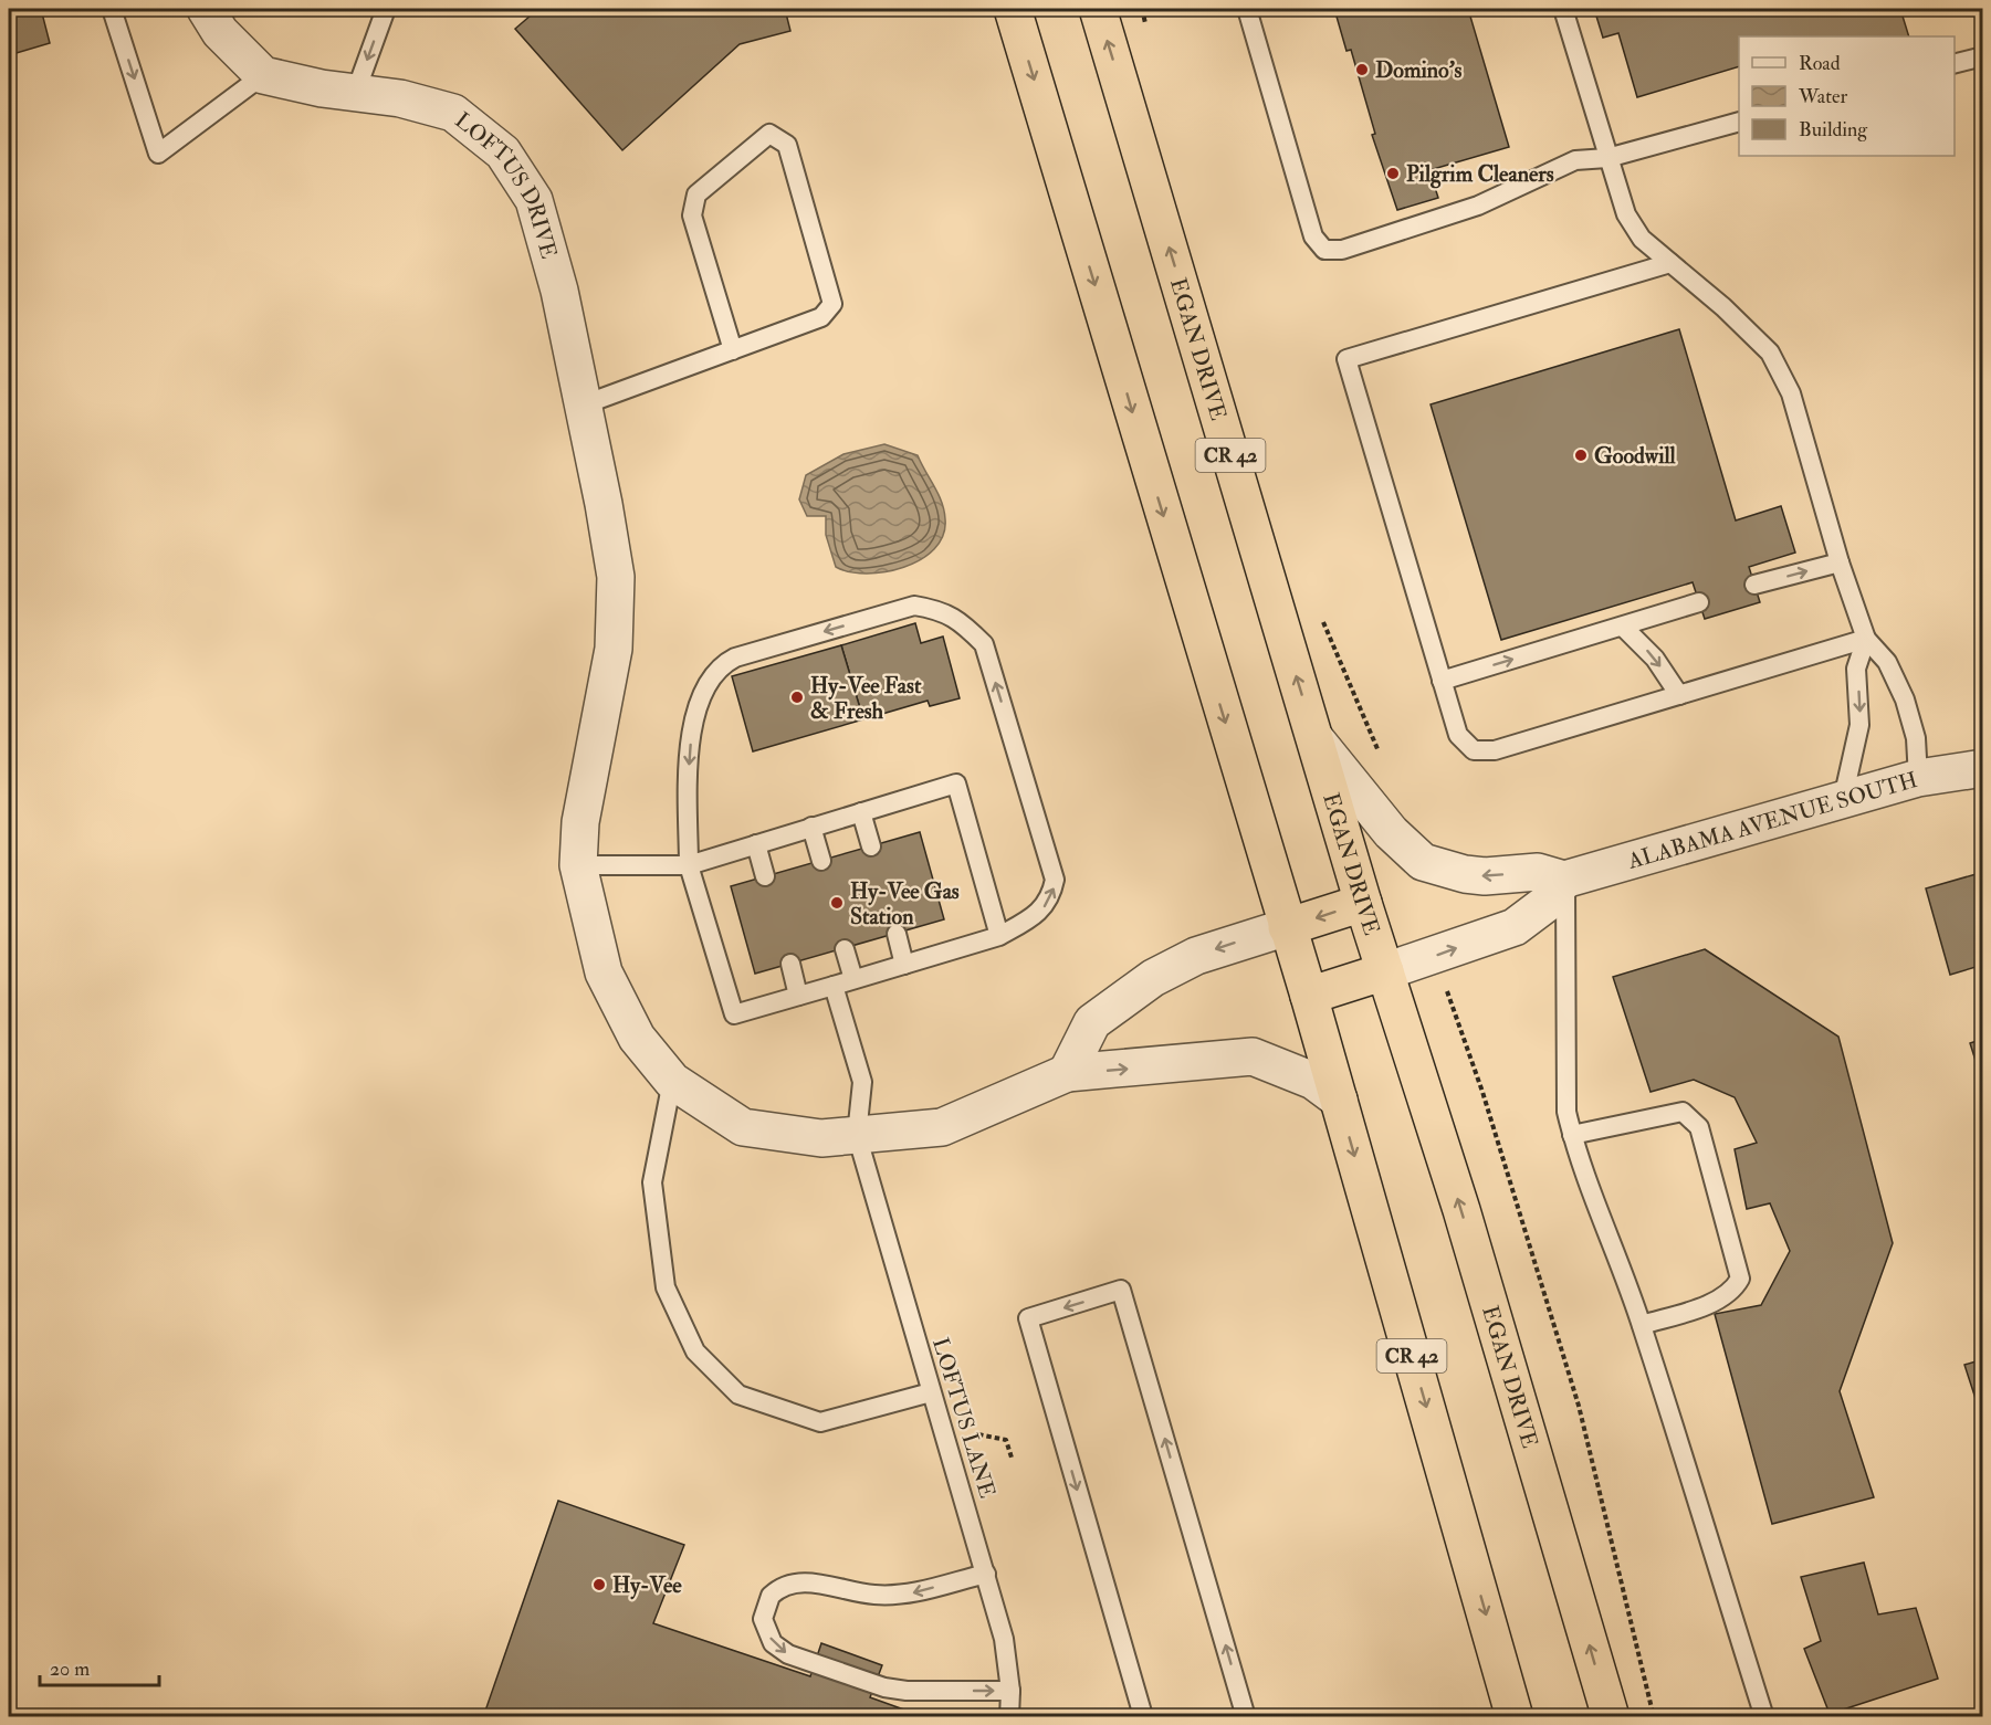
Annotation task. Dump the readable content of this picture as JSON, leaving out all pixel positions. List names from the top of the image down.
{
  "streets": {
    "highway": ["EGAN DRIVE", "CR 42"],
    "street": ["LOFTUS DRIVE", "ALABAMA AVENUE SOUTH"],
    "lane": ["LOFTUS LANE"]
  },
  "crossings": [
    ["LOFTUS DRIVE", "CR 42"],
    ["LOFTUS DRIVE", "LOFTUS LANE"],
    ["EGAN DRIVE", "ALABAMA AVENUE SOUTH"]
  ],
  "one_way": ["ALABAMA AVENUE SOUTH"],
  "places": [
    "Domino's",
    "Pilgrim Cleaners",
    "Goodwill",
    "Hy-Vee Fast & Fresh",
    "Hy-Vee Gas Station",
    "Hy-Vee"
  ],
  "legend": ["Road", "Water", "Building"],
  "scale_bar": "20 m"
}
